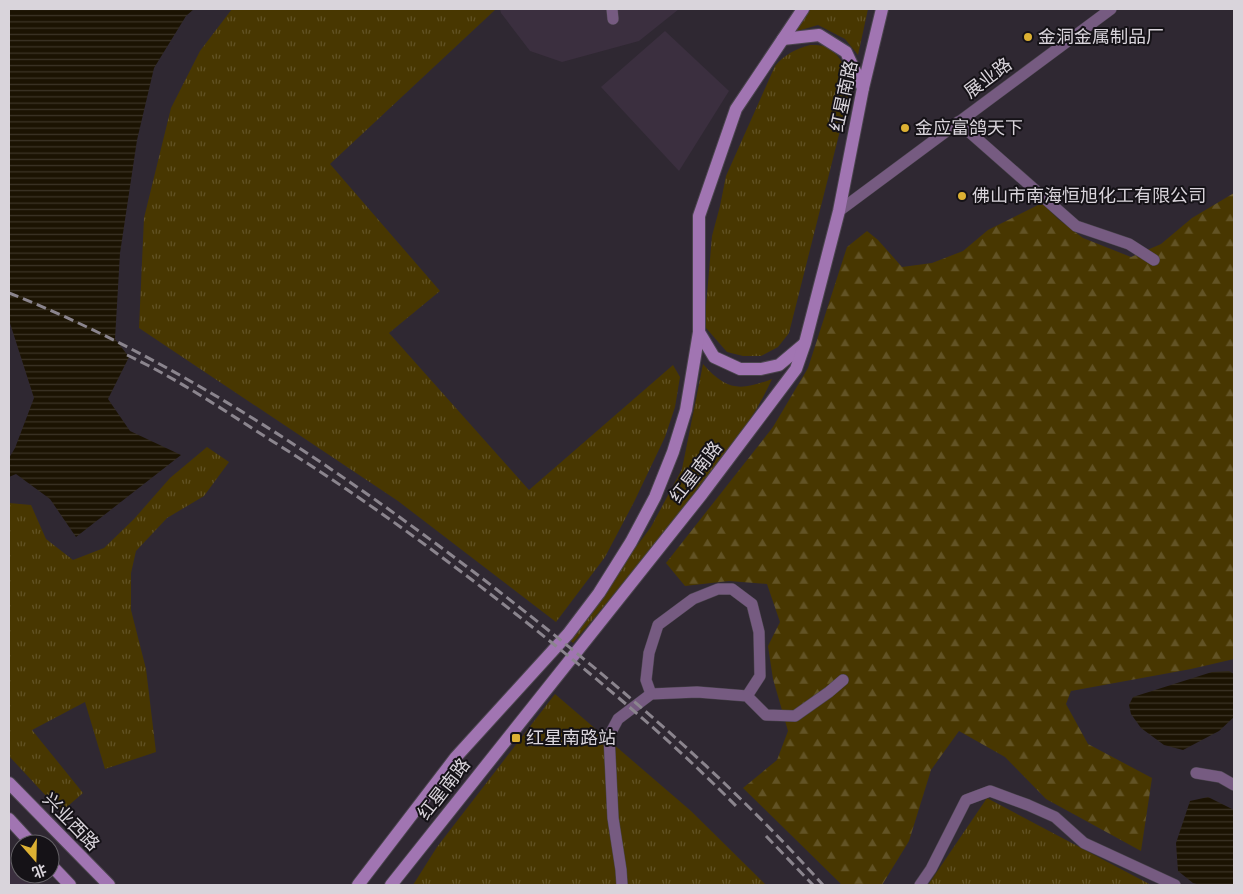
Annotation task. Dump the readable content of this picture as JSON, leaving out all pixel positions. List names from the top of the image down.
{
  "streets": {
    "main road": ["红星南路", "兴业西路"],
    "street": ["展业路"]
  },
  "crossings": [
    ["展业路", "红星南路"]
  ],
  "places": {
    "other": ["金洞金属制品厂", "金应富鸽天下", "佛山市南海恒旭化工有限公司"],
    "transit": ["红星南路站"]
  },
  "north": "bottom"
}
